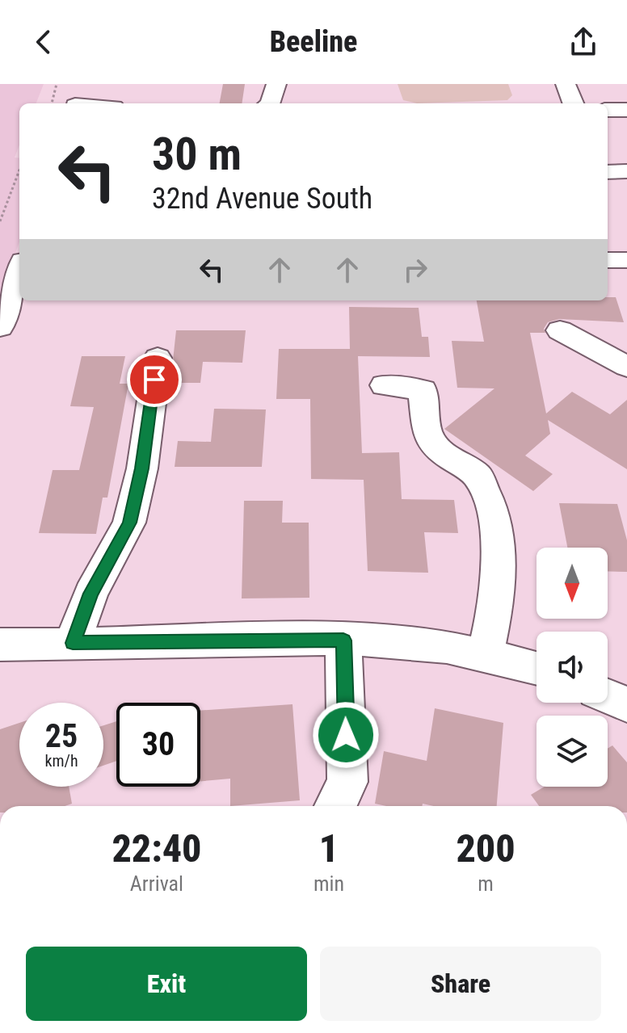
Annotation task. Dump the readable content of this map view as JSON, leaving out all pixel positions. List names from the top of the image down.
{
  "north": "bottom",
  "page": {
    "header": "Beeline",
    "turn": ["30 m", "32nd Avenue South"],
    "speed": "25 km/h",
    "limit": "30",
    "eta": [
      "22:40",
      "Arrival",
      "1",
      "min",
      "200",
      "m"
    ],
    "buttons": ["Exit", "Share"]
  }
}
